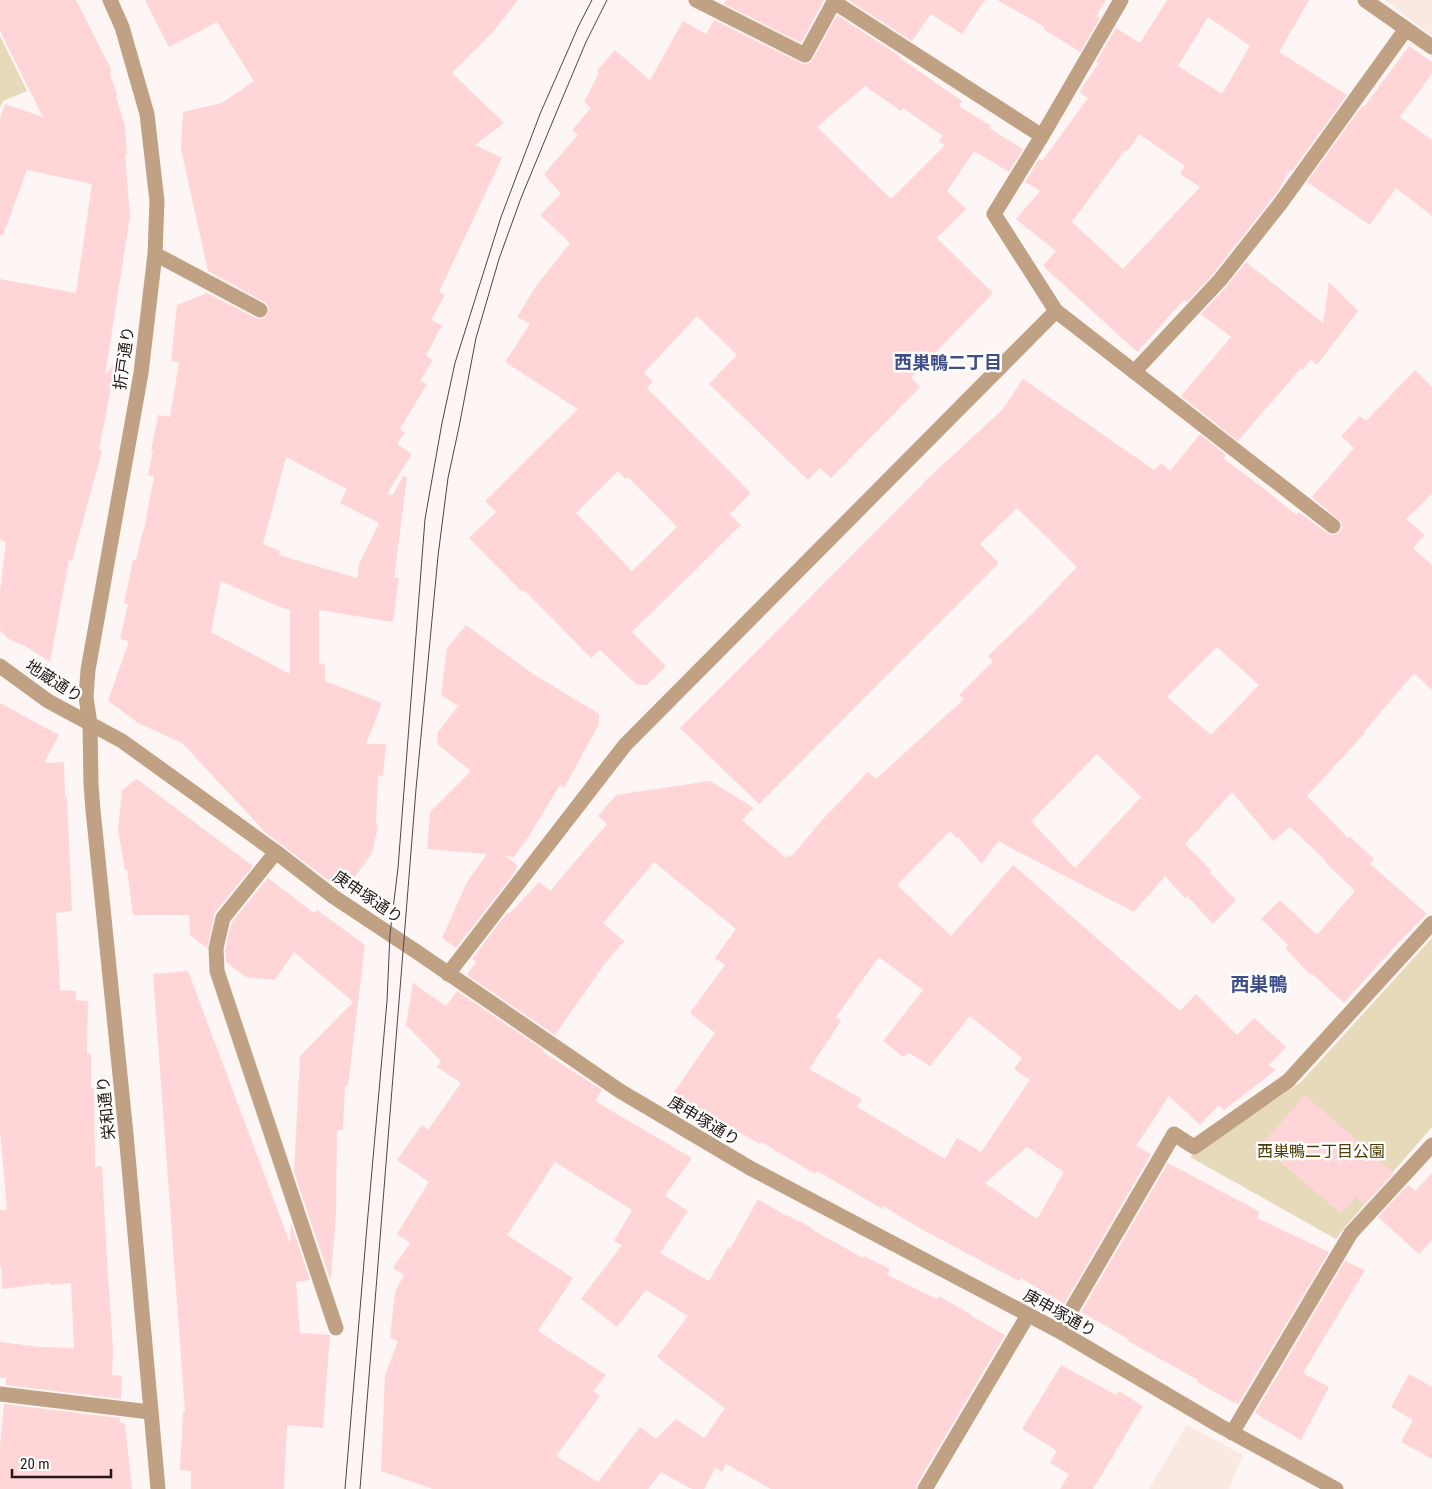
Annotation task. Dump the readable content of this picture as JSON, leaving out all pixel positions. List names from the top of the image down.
{
  "streets": {
    "street": [
      "折戸通り",
      "地蔵通り",
      "庚申塚通り",
      "栄和通り"
    ]
  },
  "crossings": [
    ["折戸通り", "地蔵通り"],
    ["折戸通り", "庚申塚通り"],
    ["折戸通り", "栄和通り"],
    ["地蔵通り", "庚申塚通り"],
    ["地蔵通り", "栄和通り"],
    ["庚申塚通り", "栄和通り"]
  ],
  "districts": ["西巣鴨二丁目", "西巣鴨"],
  "parks": ["西巣鴨二丁目公園"],
  "scale_bar": "20 m"
}
